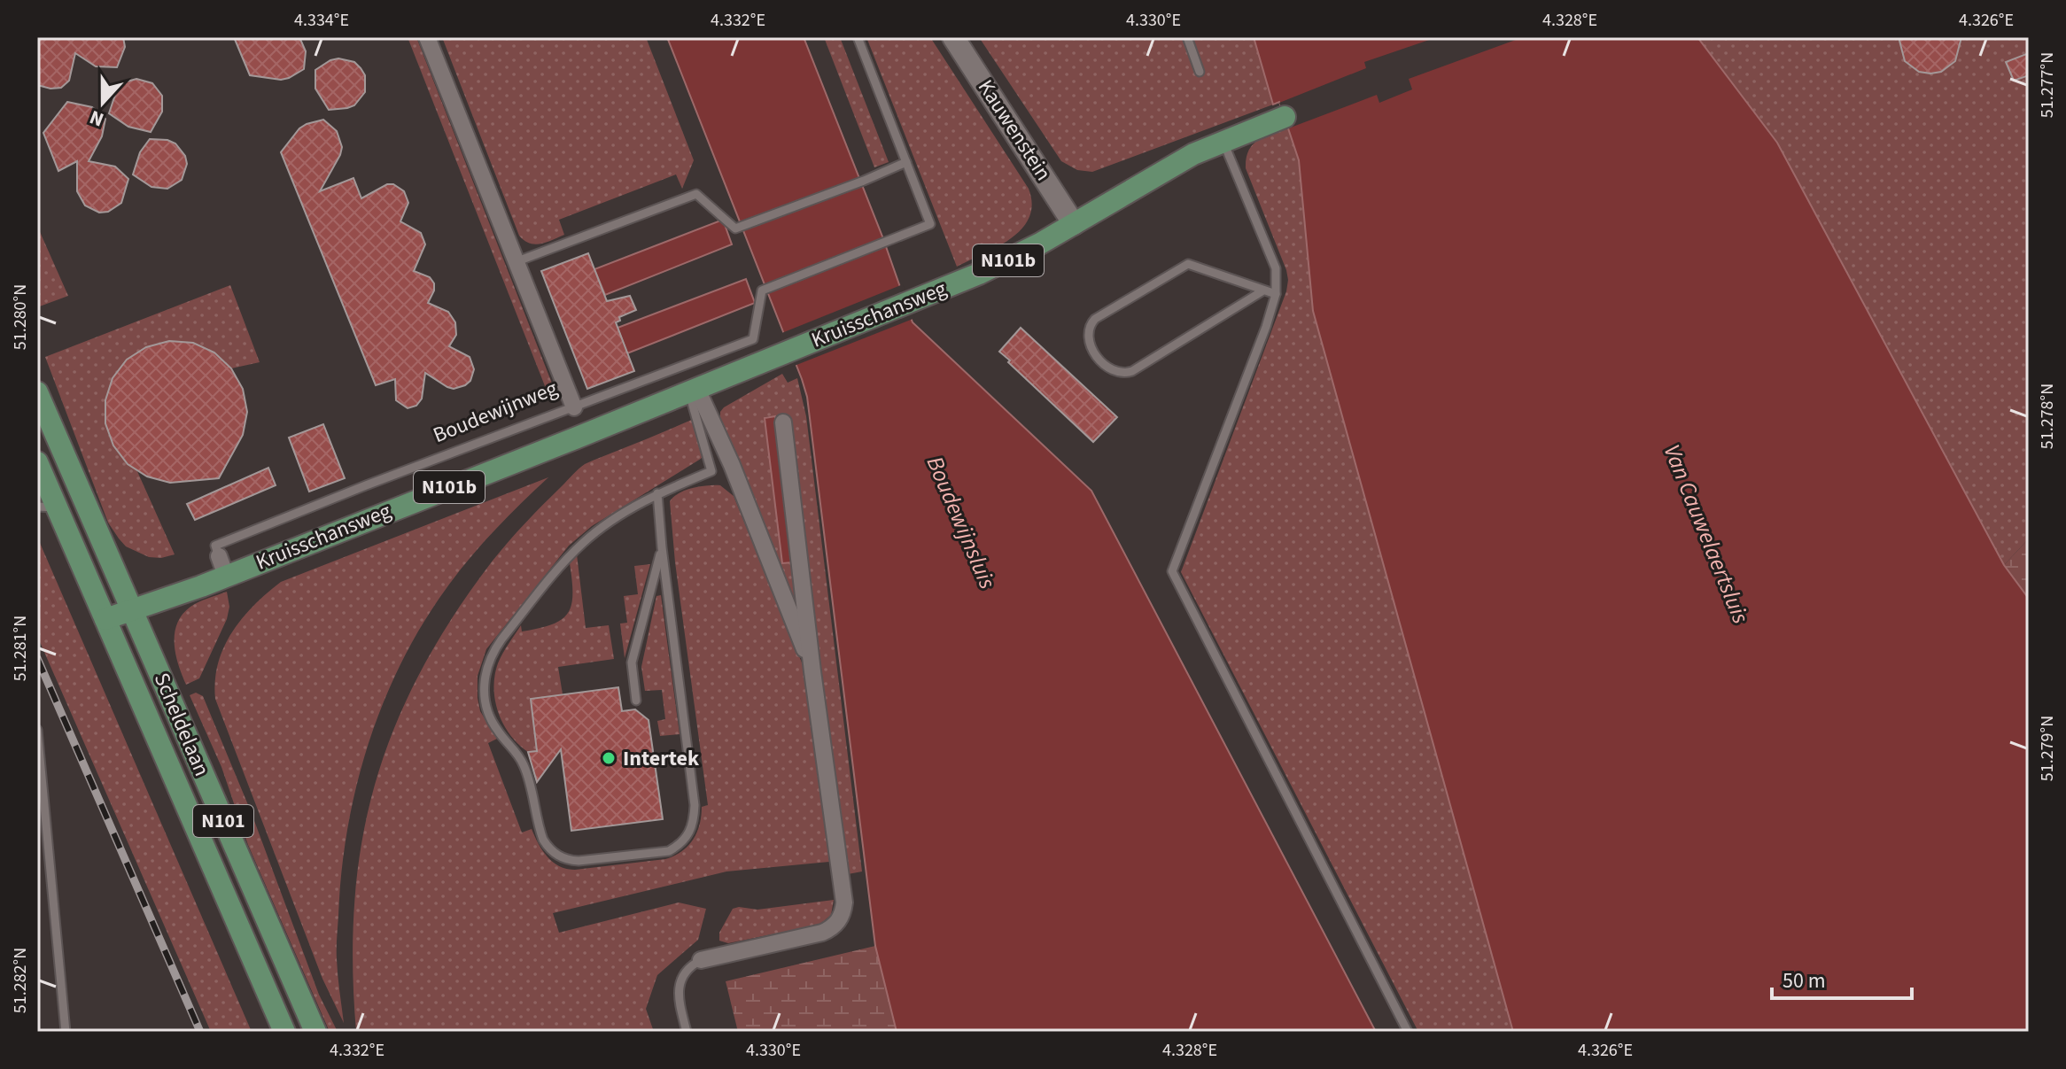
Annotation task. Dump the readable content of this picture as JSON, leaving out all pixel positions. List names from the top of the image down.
{
  "streets": {
    "main road": [
      "N101b",
      "Kruisschansweg",
      "Scheldelaan",
      "N101"
    ],
    "street": ["Kauwenstein", "Boudewijnweg"]
  },
  "crossings": [
    ["Kauwenstein", "Kruisschansweg"],
    ["Kruisschansweg", "Boudewijnweg"],
    ["Kruisschansweg", "Scheldelaan"]
  ],
  "water": ["Boudewijnsluis", "Van Cauwelaertsluis"],
  "places": ["Intertek"],
  "scale_bar": "50 m",
  "north": "bottom",
  "coordinates": [
    "4.334°E",
    "4.332°E",
    "4.330°E",
    "4.328°E",
    "4.326°E",
    "51.277°N",
    "51.280°N",
    "51.278°N",
    "51.281°N",
    "51.279°N",
    "51.282°N"
  ]
}
